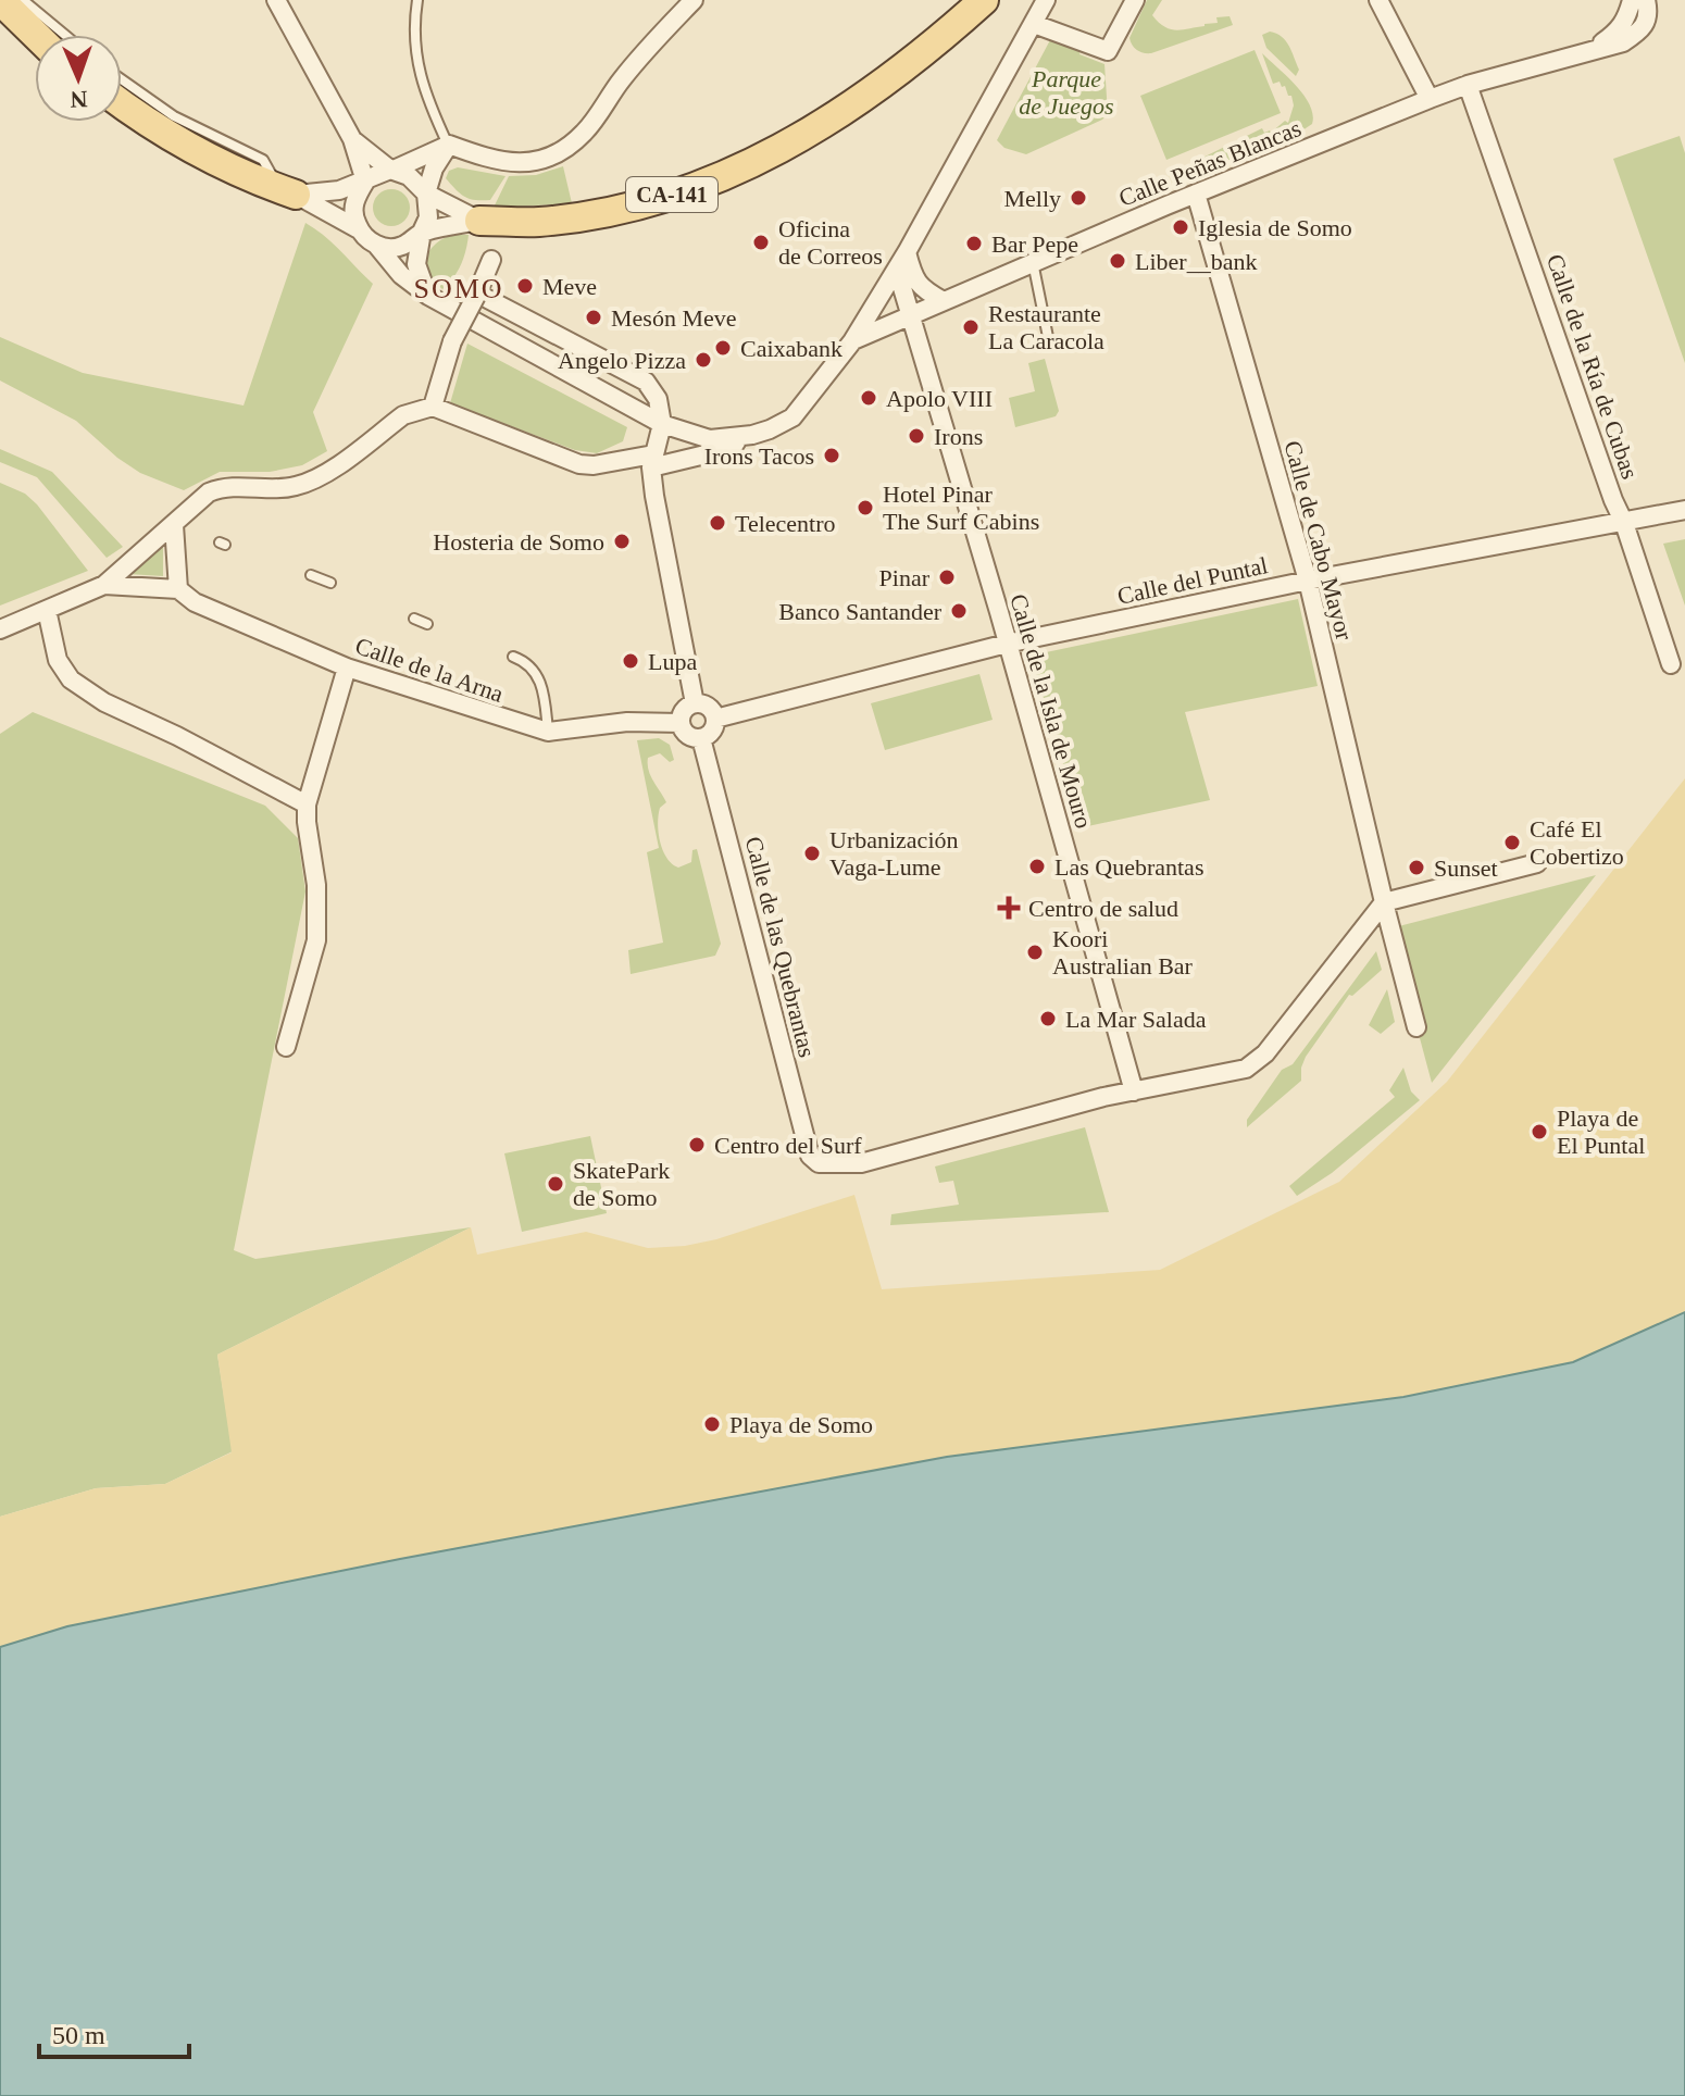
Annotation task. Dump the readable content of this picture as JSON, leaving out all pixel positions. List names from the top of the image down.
{
  "streets": {
    "main road": ["CA-141"],
    "street": [
      "Calle Peñas Blancas",
      "Calle de la Ría de Cubas",
      "Calle de Cabo Mayor",
      "Calle del Puntal",
      "Calle de la Arna",
      "Calle de la Isla de Mouro",
      "Calle de las Quebrantas"
    ]
  },
  "crossings": [
    ["Calle Peñas Blancas", "Calle de la Ría de Cubas"],
    ["Calle Peñas Blancas", "Calle de Cabo Mayor"],
    ["Calle Peñas Blancas", "Calle de la Isla de Mouro"],
    ["Calle de la Ría de Cubas", "Calle del Puntal"],
    ["Calle de Cabo Mayor", "Calle del Puntal"],
    ["Calle del Puntal", "Calle de la Arna"],
    ["Calle del Puntal", "Calle de la Isla de Mouro"],
    ["Calle del Puntal", "Calle de las Quebrantas"],
    ["Calle de la Arna", "Calle de las Quebrantas"],
    ["Calle de la Isla de Mouro", "Calle de las Quebrantas"]
  ],
  "districts": ["SOMO"],
  "parks": ["Parque de Juegos"],
  "places": {
    "other": [
      "Melly",
      "Iglesia de Somo",
      "Oficina de Correos",
      "Bar Pepe",
      "Liber__bank",
      "Meve",
      "Mesón Meve",
      "Restaurante La Caracola",
      "Caixabank",
      "Angelo Pizza",
      "Apolo VIII",
      "Irons",
      "Irons Tacos",
      "Hotel Pinar The Surf Cabins",
      "Telecentro",
      "Hosteria de Somo",
      "Pinar",
      "Banco Santander",
      "Lupa",
      "Café El Cobertizo",
      "Urbanización Vaga-Lume",
      "Las Quebrantas",
      "Sunset",
      "Koori Australian Bar",
      "La Mar Salada",
      "Playa de El Puntal",
      "Centro del Surf",
      "SkatePark de Somo",
      "Playa de Somo"
    ],
    "health": ["Centro de salud"]
  },
  "scale_bar": "50 m",
  "north": "bottom"
}
